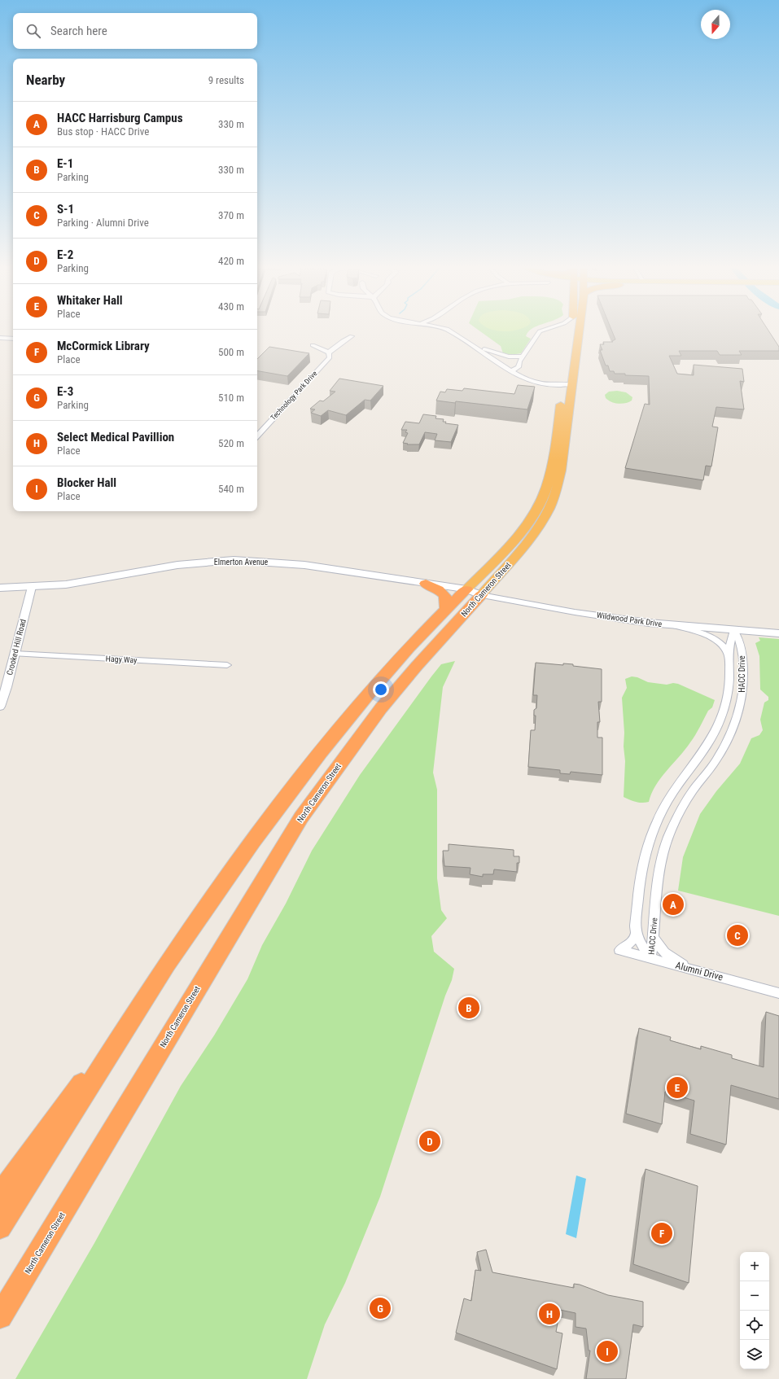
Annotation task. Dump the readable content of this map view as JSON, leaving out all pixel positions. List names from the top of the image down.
{
  "streets": {
    "highway": ["North Cameron Street"],
    "main road": ["Elmerton Avenue"],
    "street": [
      "Technology Park Drive",
      "Wildwood Park Drive",
      "Crooked Hill Road",
      "Hagy Way",
      "HACC Drive",
      "Alumni Drive"
    ]
  },
  "crossings": [
    ["Elmerton Avenue", "North Cameron Street"],
    ["Elmerton Avenue", "Wildwood Park Drive"],
    ["Elmerton Avenue", "Crooked Hill Road"],
    ["North Cameron Street", "Wildwood Park Drive"],
    ["Wildwood Park Drive", "HACC Drive"],
    ["Crooked Hill Road", "Hagy Way"],
    ["HACC Drive", "Alumni Drive"]
  ],
  "north": "bottom",
  "page": {
    "search": "Search here",
    "heading": ["Nearby", "9 results"],
    "list": [
      {
        "mark": "A",
        "name": "HACC Harrisburg Campus",
        "note": "Bus stop · HACC Drive",
        "value": "330 m"
      },
      {
        "mark": "B",
        "name": "E-1",
        "note": "Parking",
        "value": "330 m"
      },
      {
        "mark": "C",
        "name": "S-1",
        "note": "Parking · Alumni Drive",
        "value": "370 m"
      },
      {
        "mark": "D",
        "name": "E-2",
        "note": "Parking",
        "value": "420 m"
      },
      {
        "mark": "E",
        "name": "Whitaker Hall",
        "note": "Place",
        "value": "430 m"
      },
      {
        "mark": "F",
        "name": "McCormick Library",
        "note": "Place",
        "value": "500 m"
      },
      {
        "mark": "G",
        "name": "E-3",
        "note": "Parking",
        "value": "510 m"
      },
      {
        "mark": "H",
        "name": "Select Medical Pavillion",
        "note": "Place",
        "value": "520 m"
      },
      {
        "mark": "I",
        "name": "Blocker Hall",
        "note": "Place",
        "value": "540 m"
      }
    ],
    "pins": [
      "A",
      "C",
      "B",
      "E",
      "D",
      "F",
      "G",
      "H",
      "I"
    ],
    "map_buttons": ["+", "−"]
  }
}
